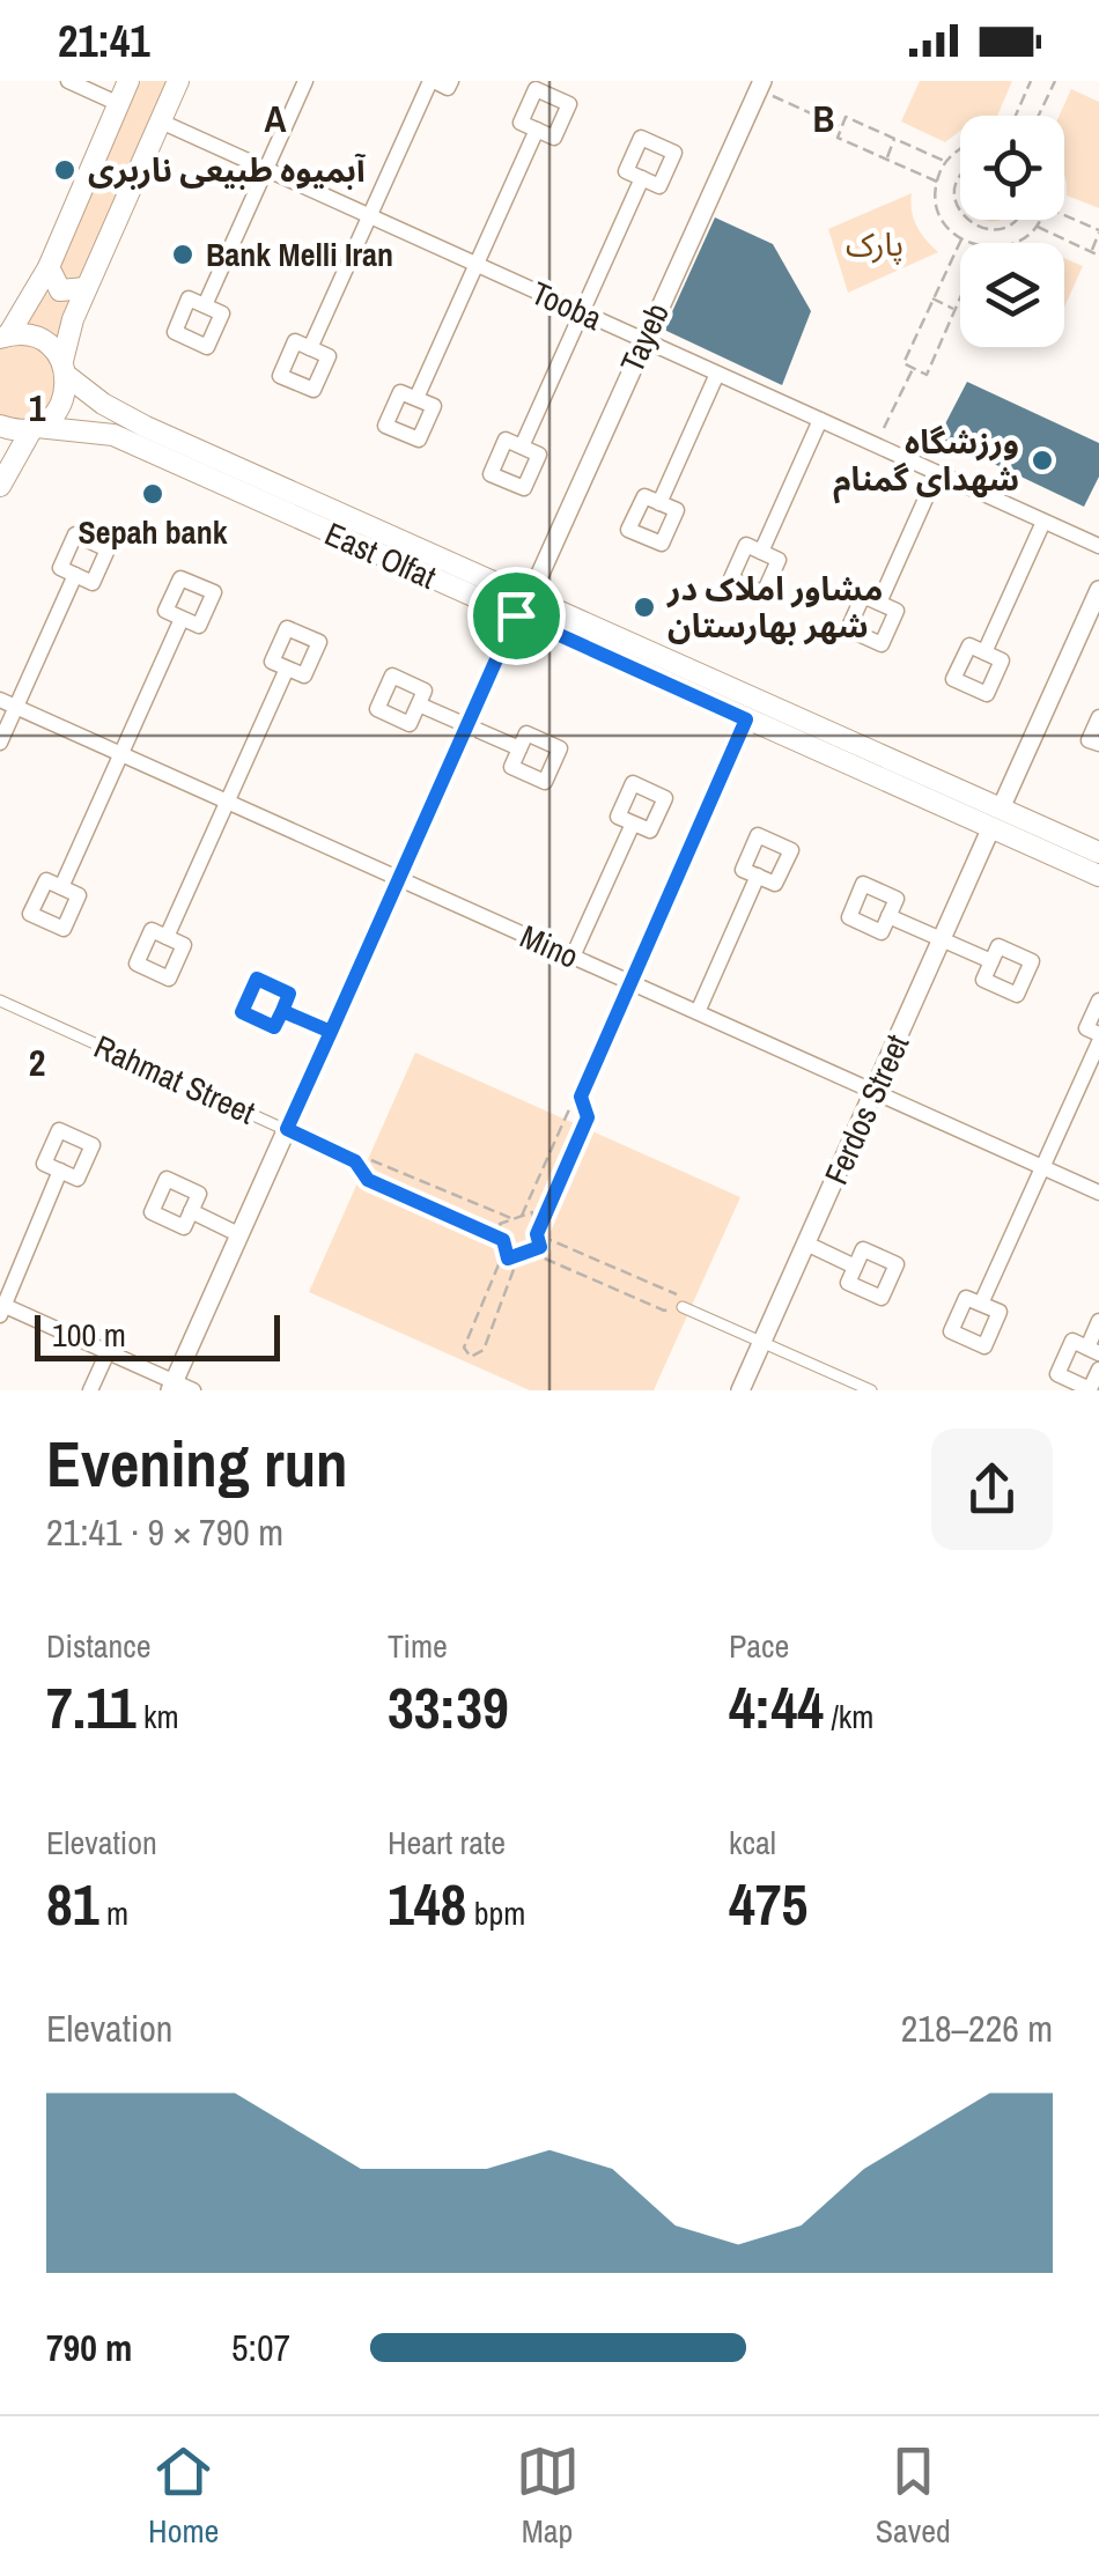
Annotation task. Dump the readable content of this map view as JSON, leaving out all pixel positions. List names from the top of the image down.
{
  "streets": {
    "main road": ["East Olfat"],
    "street": [
      "Tooba",
      "Tayeb",
      "Mino",
      "Rahmat Street",
      "Ferdos Street"
    ]
  },
  "crossings": [
    ["Tooba", "Tayeb"],
    ["Tayeb", "East Olfat"],
    ["East Olfat", "Ferdos Street"],
    ["Mino", "Ferdos Street"]
  ],
  "parks": ["پارک"],
  "places": [
    "آبمیوه طبیعی ناربری",
    "Bank Melli Iran",
    "ورزشگاه شهدای گمنام",
    "Sepah bank",
    "مشاور املاک در شهر بهارستان"
  ],
  "scale_bar": "100 m",
  "page": {
    "status": "21:41",
    "scale": "100 m",
    "heading": ["Evening run", "21:41 · 9 × 790 m"],
    "stats": [
      ["Distance", "7.11 km"],
      ["Time", "33:39"],
      ["Pace", "4:44 /km"],
      ["Elevation", "81 m"],
      ["Heart rate", "148 bpm"],
      ["kcal", "475"]
    ],
    "chart": ["Elevation", "218–226 m"],
    "list": [
      {
        "name": "790 m",
        "note": "5:07"
      }
    ],
    "tabs": ["Home", "Map", "Saved"]
  },
  "grid": {
    "columns": ["A", "B"],
    "rows": ["1", "2"]
  }
}
